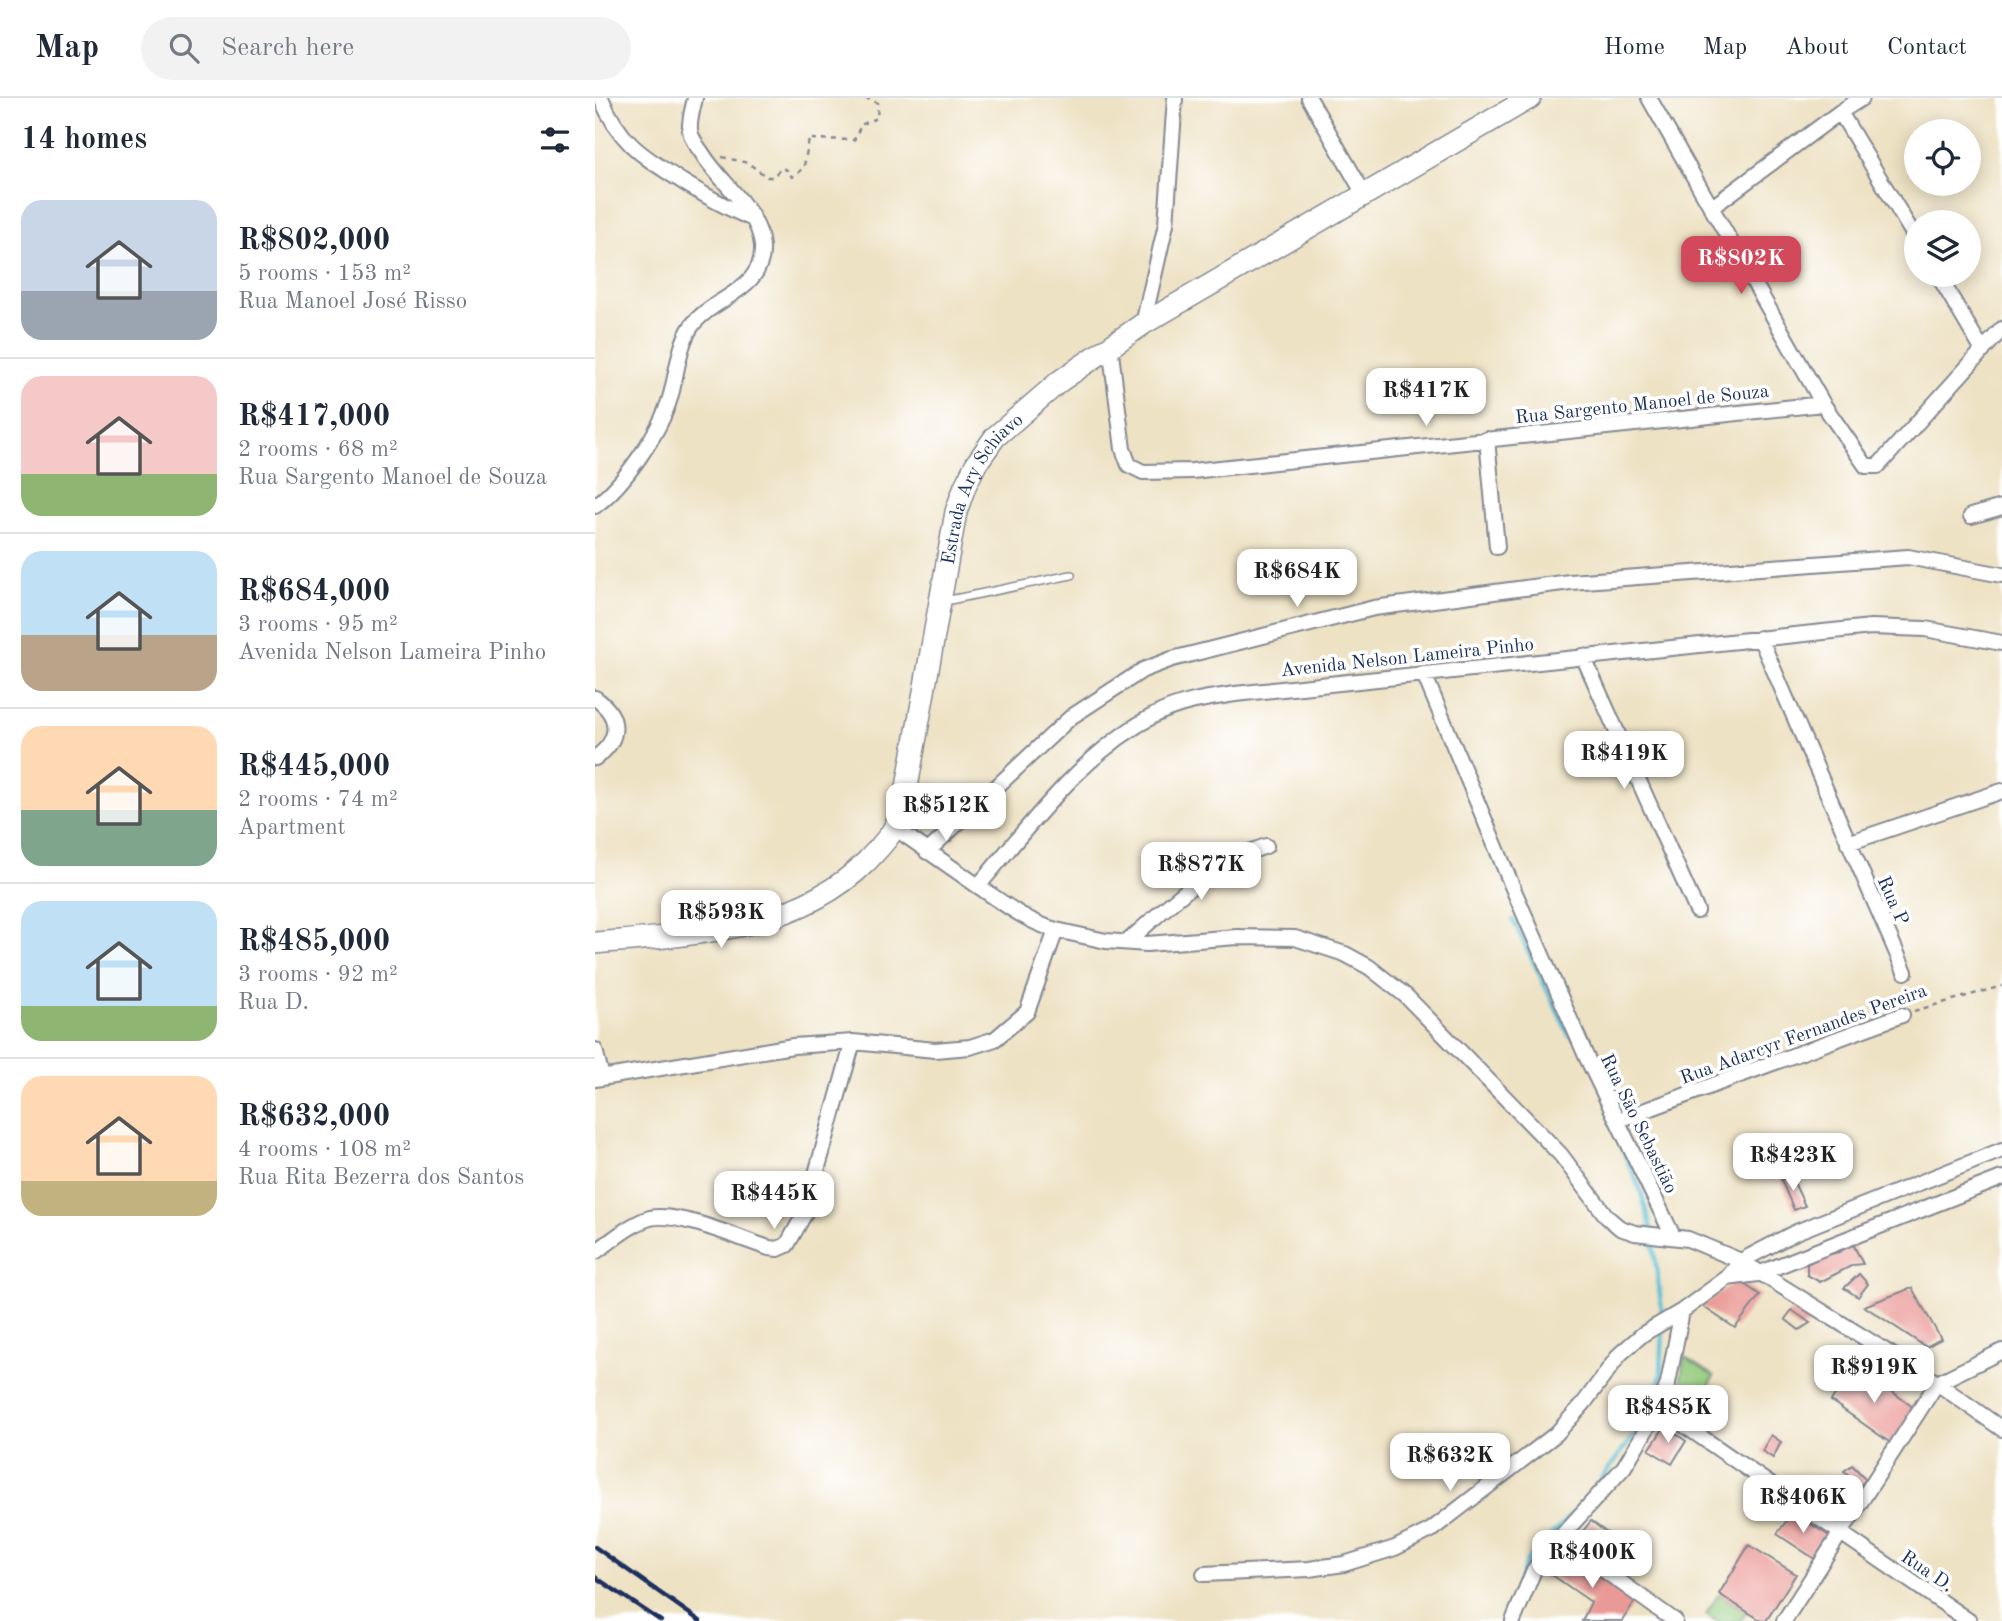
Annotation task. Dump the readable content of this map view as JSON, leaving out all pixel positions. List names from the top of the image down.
{
  "streets": {
    "main road": ["Estrada Ary Schiavo"],
    "street": [
      "Rua Sargento Manoel de Souza",
      "Avenida Nelson Lameira Pinho",
      "Rua P",
      "Rua Adarcyr Fernandes Pereira",
      "Rua São Sebastião",
      "Rua D."
    ]
  },
  "crossings": [
    ["Rua Sargento Manoel de Souza", "Estrada Ary Schiavo"],
    ["Avenida Nelson Lameira Pinho", "Rua P"],
    ["Avenida Nelson Lameira Pinho", "Rua São Sebastião"],
    ["Rua Adarcyr Fernandes Pereira", "Rua São Sebastião"]
  ],
  "page": {
    "header": "Map",
    "search": "Search here",
    "nav": [
      "Home",
      "Map",
      "About",
      "Contact"
    ],
    "heading": "14 homes",
    "list": [
      {
        "name": "R$802,000",
        "note": "5 rooms · 153 m² · Rua Manoel José Risso"
      },
      {
        "name": "R$417,000",
        "note": "2 rooms · 68 m² · Rua Sargento Manoel de Souza"
      },
      {
        "name": "R$684,000",
        "note": "3 rooms · 95 m² · Avenida Nelson Lameira Pinho"
      },
      {
        "name": "R$445,000",
        "note": "2 rooms · 74 m² · Apartment"
      },
      {
        "name": "R$485,000",
        "note": "3 rooms · 92 m² · Rua D."
      },
      {
        "name": "R$632,000",
        "note": "4 rooms · 108 m² · Rua Rita Bezerra dos Santos"
      }
    ],
    "price": [
      "R$802K",
      "R$417K",
      "R$684K",
      "R$419K",
      "R$512K",
      "R$877K",
      "R$593K",
      "R$423K",
      "R$445K",
      "R$919K",
      "R$485K",
      "R$632K",
      "R$406K",
      "R$400K"
    ]
  }
}
